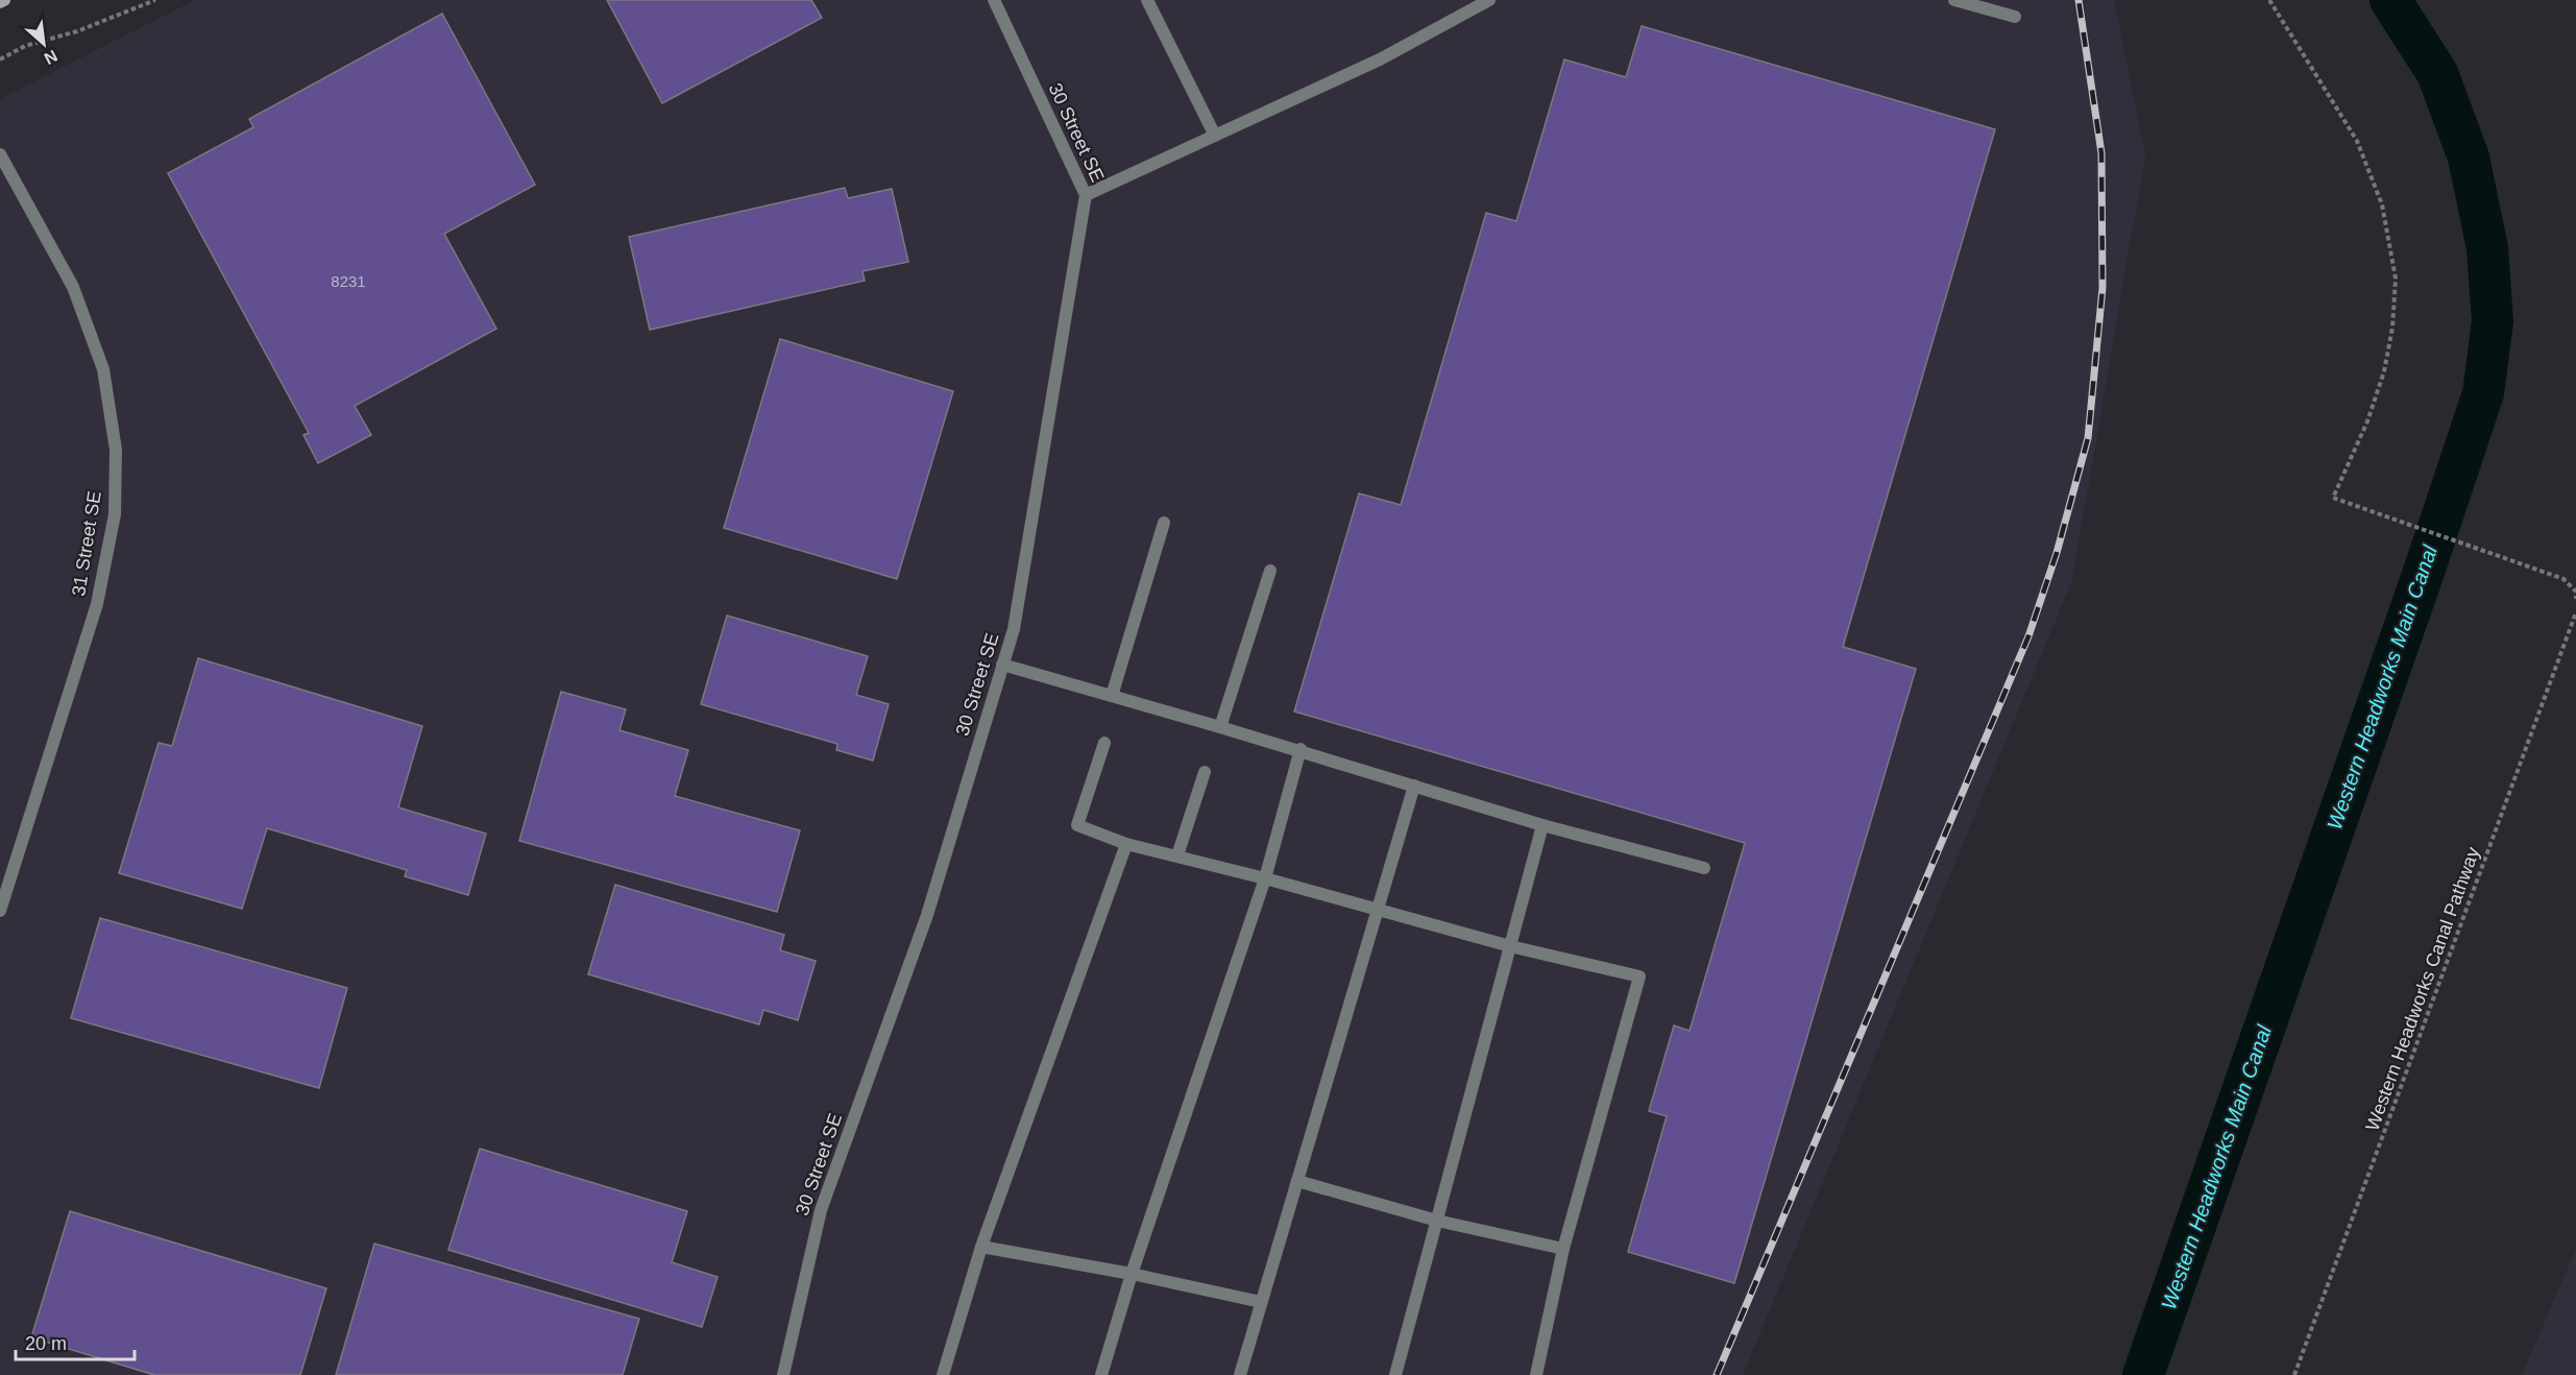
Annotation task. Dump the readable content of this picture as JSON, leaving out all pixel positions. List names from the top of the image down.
{
  "streets": {
    "street": ["30 Street SE", "31 Street SE"],
    "path": ["Western Headworks Canal Pathway"]
  },
  "water": ["Western Headworks Main Canal"],
  "house_numbers": ["8231"],
  "scale_bar": "20 m",
  "north": "bottom right"
}
